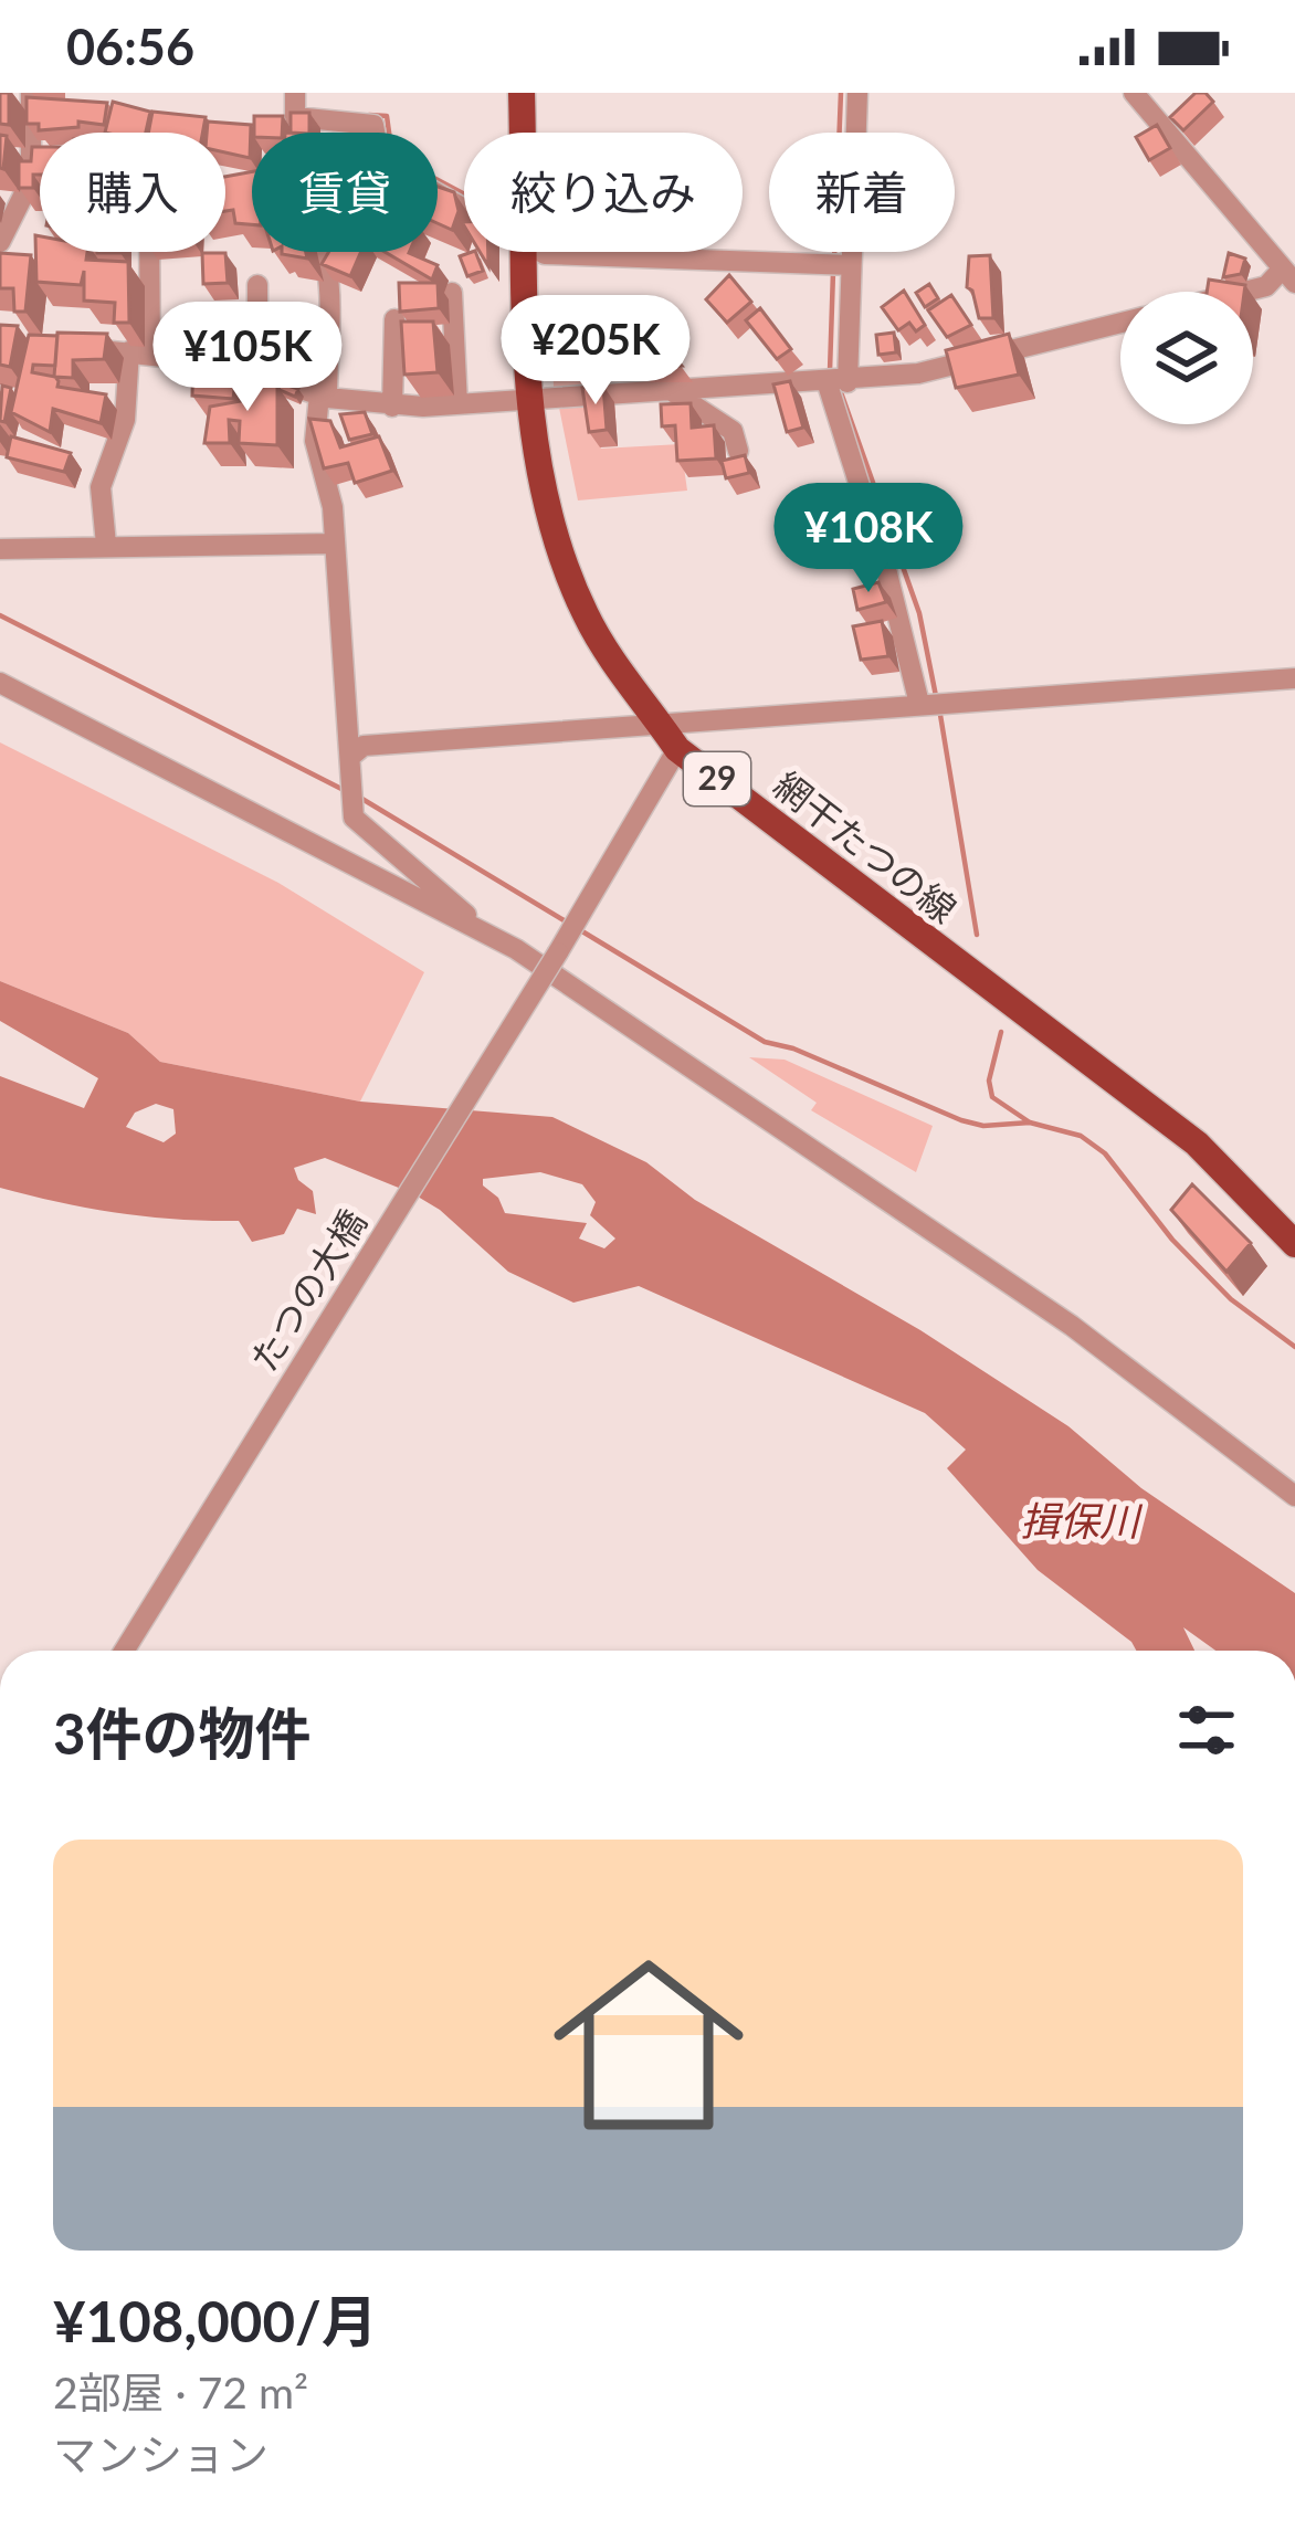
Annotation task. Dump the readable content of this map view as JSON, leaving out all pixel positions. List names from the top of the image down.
{
  "streets": {
    "main road": ["29", "網干たつの線"],
    "street": ["たつの大橋"]
  },
  "crossings": [
    ["網干たつの線", "たつの大橋"]
  ],
  "water": ["揖保川"],
  "page": {
    "status": "06:56",
    "chip": [
      "購入",
      "賃貸",
      "絞り込み",
      "新着"
    ],
    "price": ["¥205K", "¥105K", "¥108K"],
    "heading": "3件の物件",
    "list": [
      {
        "name": "¥108,000/月",
        "note": "2部屋 · 72 m² · マンション"
      }
    ]
  }
}
